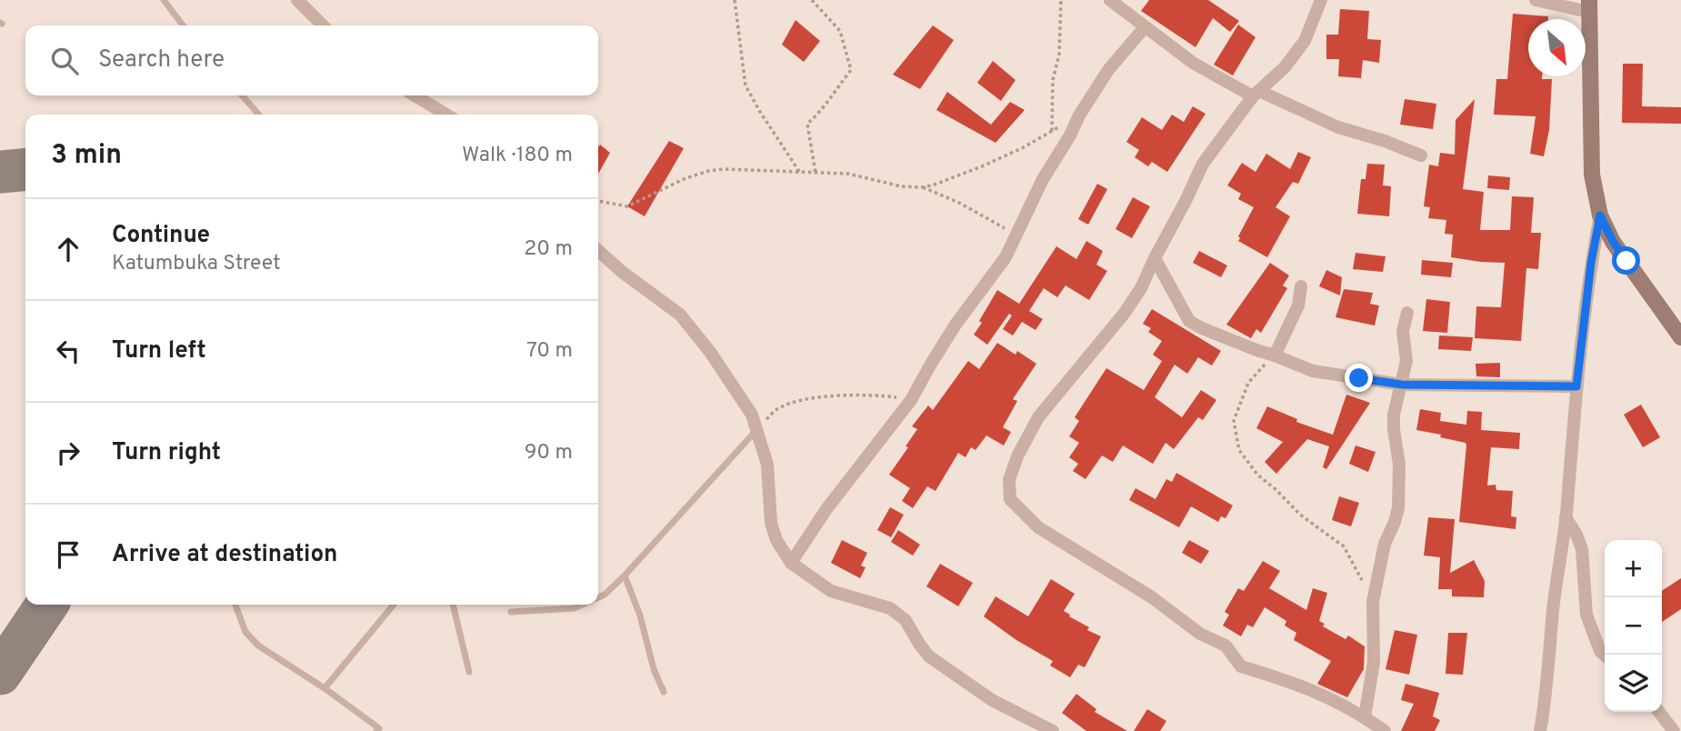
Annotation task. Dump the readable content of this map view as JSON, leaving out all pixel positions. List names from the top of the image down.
{
  "north": "bottom right",
  "page": {
    "search": "Search here",
    "heading": ["3 min", "Walk · 180 m"],
    "list": [
      ["Continue", "Katumbuka Street", "20 m"],
      ["Turn left", "70 m"],
      ["Turn right", "90 m"],
      "Arrive at destination"
    ],
    "map_buttons": ["+", "−"]
  }
}
